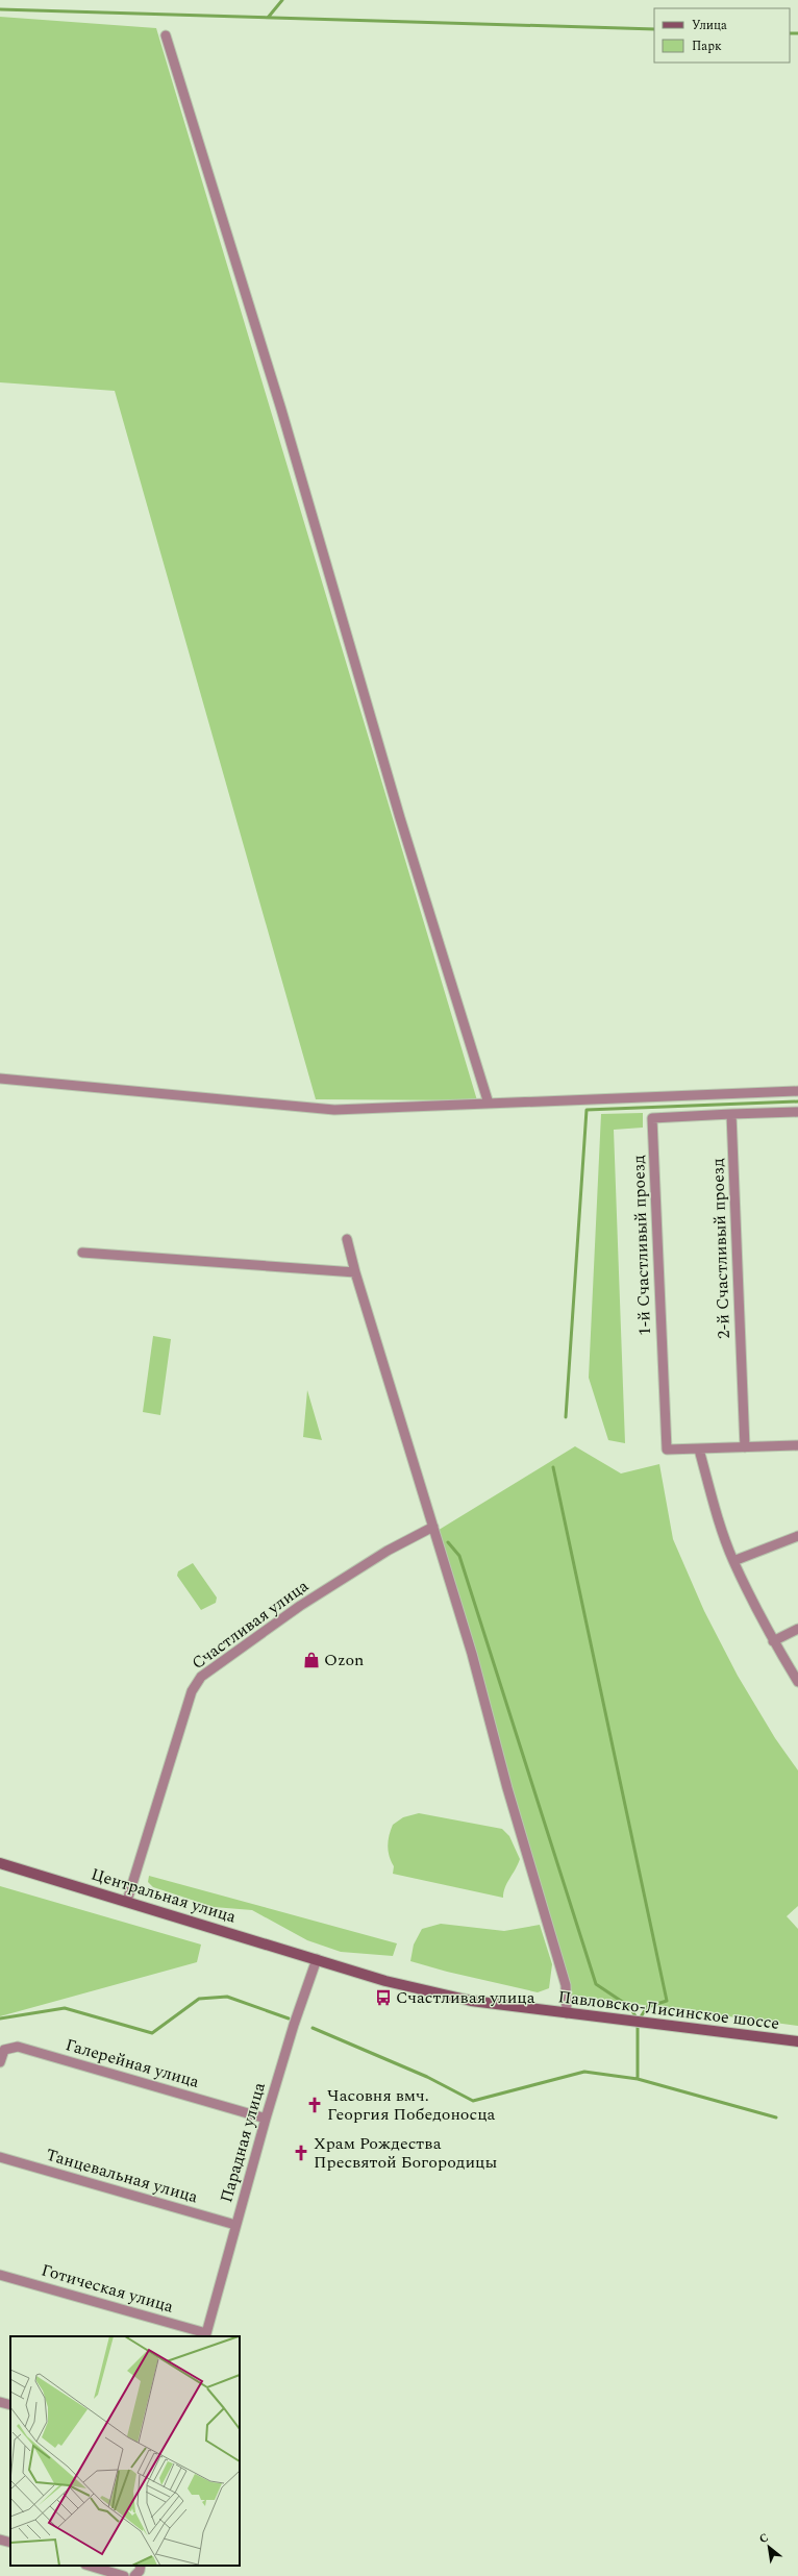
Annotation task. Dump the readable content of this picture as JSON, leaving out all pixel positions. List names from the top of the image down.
{
  "streets": {
    "main road": ["Центральная улица", "Павловско-Лисинское шоссе"],
    "street": [
      "1-й Счастливый проезд",
      "2-й Счастливый проезд",
      "Счастливая улица",
      "Галерейная улица",
      "Парадная улица",
      "Танцевальная улица",
      "Готическая улица"
    ]
  },
  "crossings": [
    ["1-й Счастливый проезд", "2-й Счастливый проезд"],
    ["Счастливая улица", "Центральная улица"],
    ["Центральная улица", "Павловско-Лисинское шоссе"],
    ["Центральная улица", "Парадная улица"],
    ["Павловско-Лисинское шоссе", "Парадная улица"],
    ["Галерейная улица", "Парадная улица"],
    ["Парадная улица", "Танцевальная улица"],
    ["Парадная улица", "Готическая улица"]
  ],
  "places": {
    "shop": ["Ozon"],
    "bus stop": ["Счастливая улица"],
    "church": ["Часовня вмч. Георгия Победоносца", "Храм Рождества Пресвятой Богородицы"]
  },
  "legend": ["Улица", "Парк"],
  "north": "top left"
}
